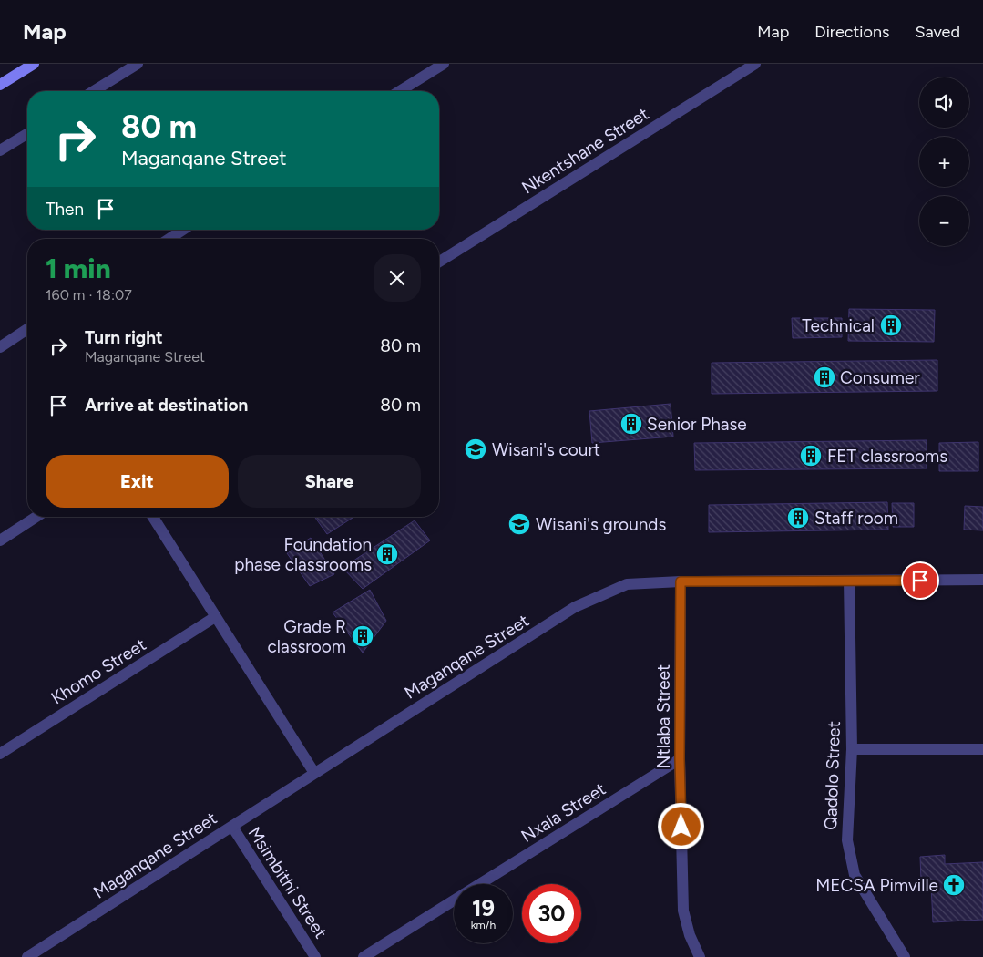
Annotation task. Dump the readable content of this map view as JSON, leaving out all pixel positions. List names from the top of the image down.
{
  "streets": {
    "street": [
      "Nkentshane Street",
      "Maganqane Street",
      "Khomo Street",
      "Ntlaba Street",
      "Qadolo Street",
      "Nxala Street",
      "Msimbithi Street"
    ]
  },
  "crossings": [
    ["Maganqane Street", "Ntlaba Street"],
    ["Maganqane Street", "Qadolo Street"],
    ["Maganqane Street", "Msimbithi Street"],
    ["Ntlaba Street", "Nxala Street"]
  ],
  "places": {
    "building": [
      "Technical",
      "Consumer",
      "Senior Phase",
      "FET classrooms",
      "Staff room",
      "Foundation phase classrooms",
      "Grade R classroom"
    ],
    "school or university": ["Wisani's court", "Wisani's grounds"],
    "church": ["MECSA Pimville"]
  },
  "page": {
    "header": "Map",
    "nav": ["Map", "Directions", "Saved"],
    "map_buttons": ["+", "−"],
    "turn": ["80 m", "Maganqane Street"],
    "then": "Then",
    "heading": ["1 min", "160 m · 18:07"],
    "list": [
      {
        "name": "Turn right",
        "note": "Maganqane Street",
        "value": "80 m"
      },
      {
        "name": "Arrive at destination",
        "value": "80 m"
      }
    ],
    "buttons": ["Exit", "Share"],
    "speed": "19 km/h",
    "limit": "30"
  }
}
